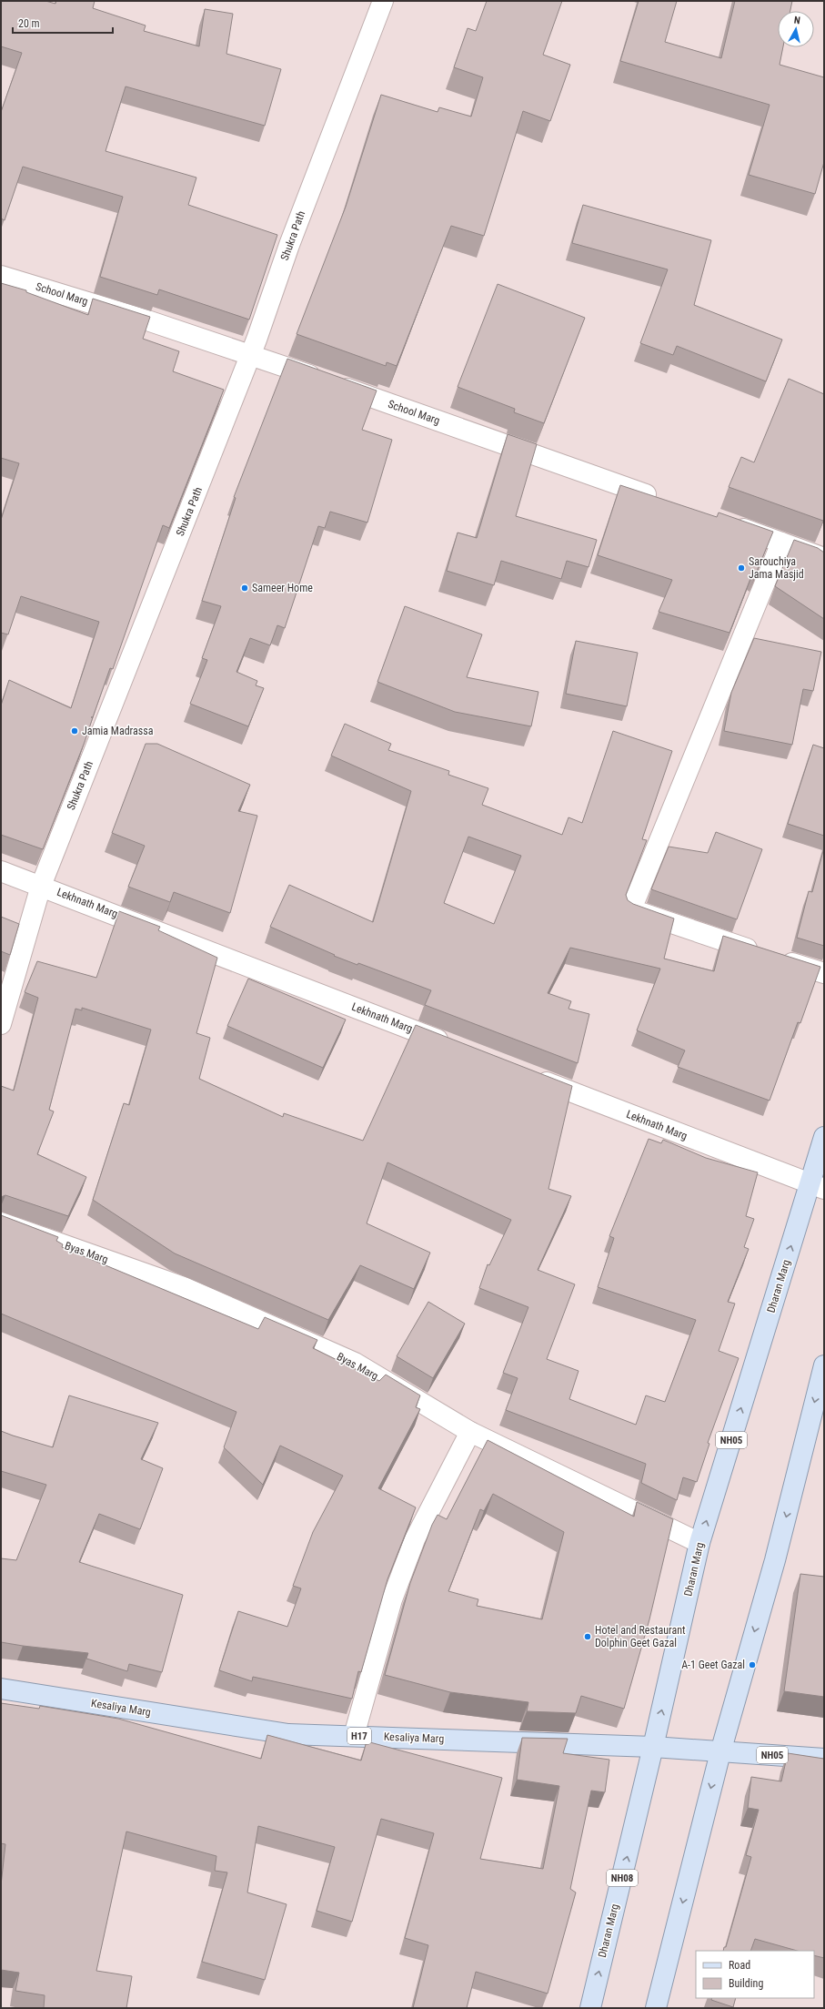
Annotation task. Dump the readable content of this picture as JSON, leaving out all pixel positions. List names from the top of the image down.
{
  "streets": {
    "main road": [
      "Dharan Marg",
      "NH05",
      "Kesaliya Marg",
      "H17",
      "NH08"
    ],
    "street": [
      "Shukra Path",
      "School Marg",
      "Lekhnath Marg",
      "Byas Marg"
    ]
  },
  "crossings": [
    ["Shukra Path", "School Marg"],
    ["Shukra Path", "Lekhnath Marg"],
    ["Lekhnath Marg", "Dharan Marg"],
    ["Byas Marg", "Dharan Marg"],
    ["Dharan Marg", "Kesaliya Marg"],
    ["NH05", "Kesaliya Marg"]
  ],
  "places": [
    "Sarouchiya Jama Masjid",
    "Sameer Home",
    "Jamia Madrassa",
    "Hotel and Restaurant Dolphin Geet Gazal",
    "A-1 Geet Gazal"
  ],
  "legend": ["Road", "Building"],
  "scale_bar": "20 m",
  "north": "top"
}
